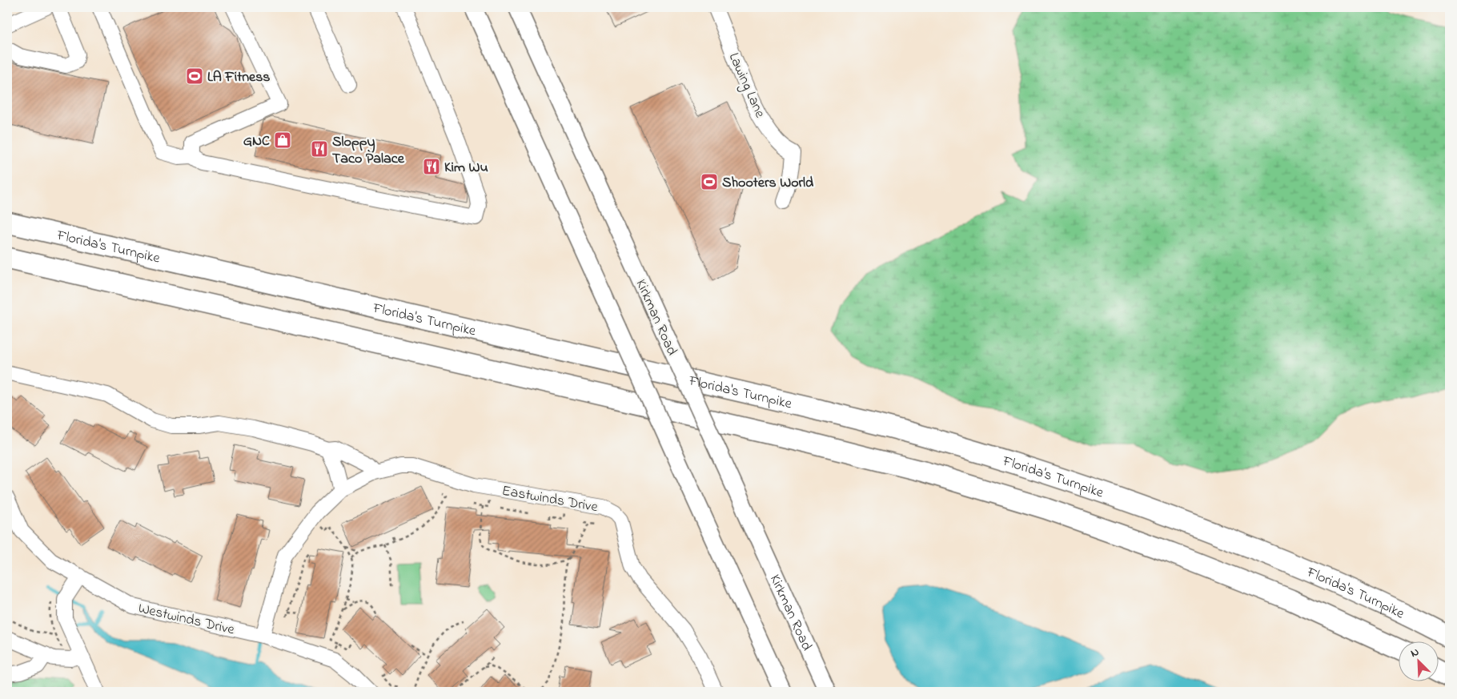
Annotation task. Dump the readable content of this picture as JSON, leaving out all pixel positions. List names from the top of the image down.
{
  "streets": {
    "highway": ["Florida's Turnpike"],
    "main road": ["Kirkman Road"],
    "street": ["Lawing Lane", "Eastwinds Drive", "Westwinds Drive"]
  },
  "crossings": [
    ["Eastwinds Drive", "Westwinds Drive"]
  ],
  "places": {
    "sports": ["LA Fitness", "Shooters World"],
    "shop": ["GNC"],
    "restaurant": ["Sloppy Taco Palace", "Kim Wu"]
  },
  "north": "top left"
}
